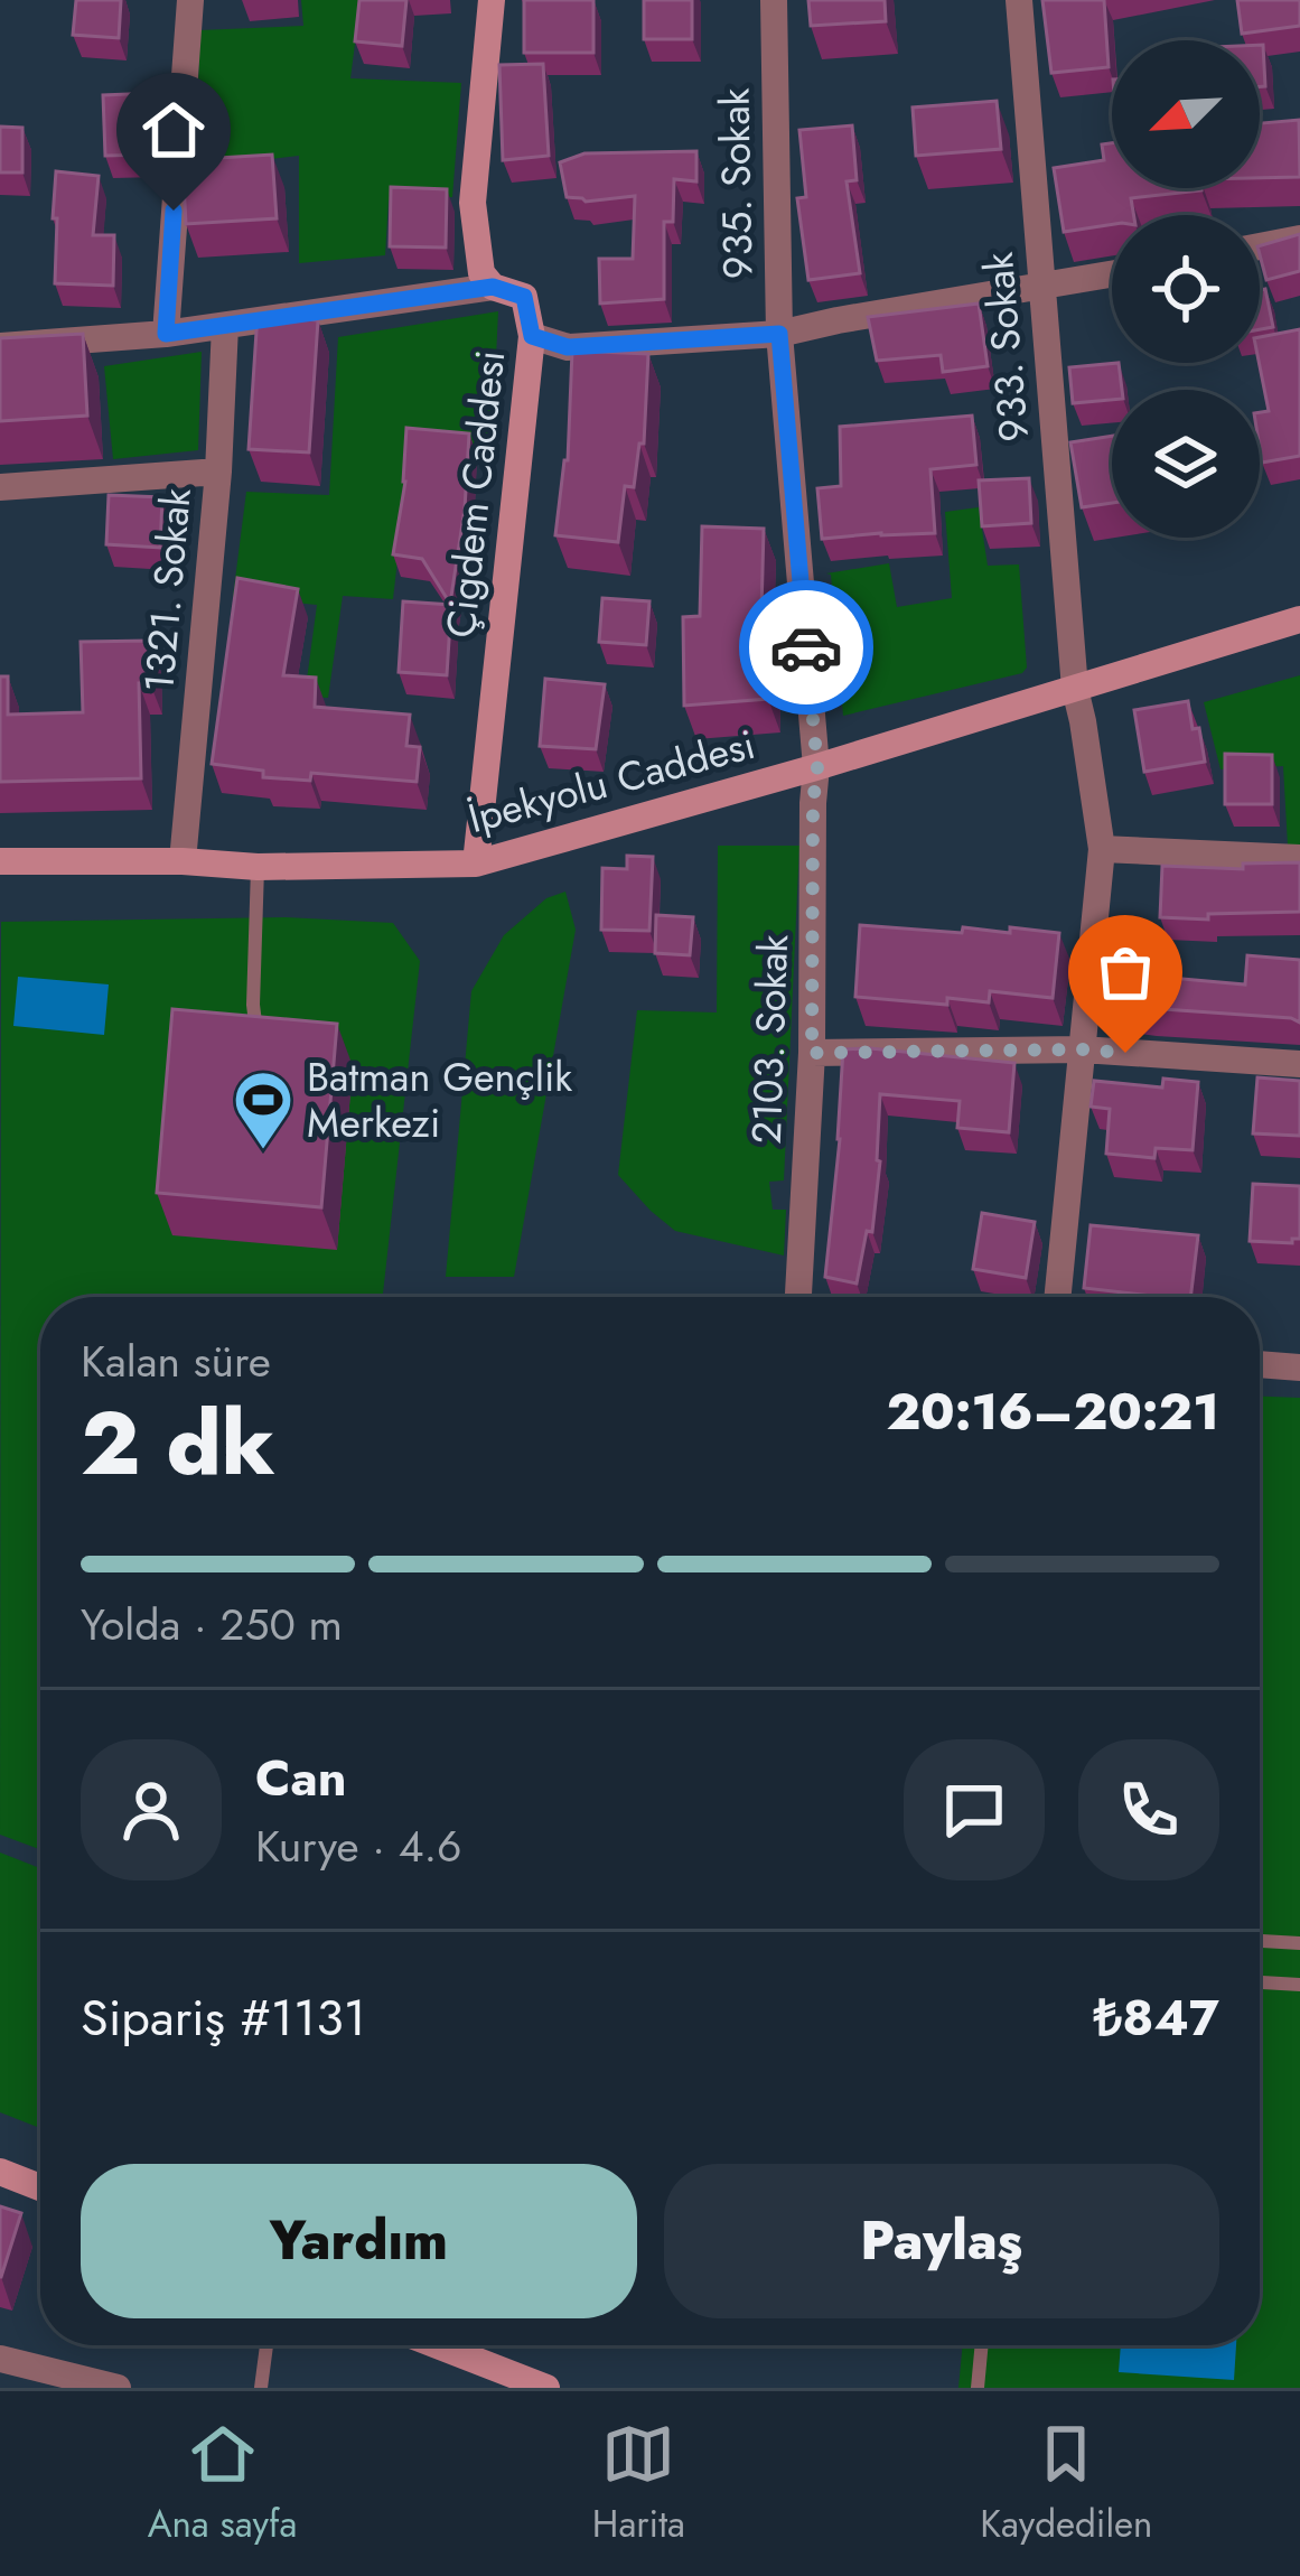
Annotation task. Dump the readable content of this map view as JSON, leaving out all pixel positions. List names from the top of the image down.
{
  "streets": {
    "street": [
      "935. Sokak",
      "933. Sokak",
      "Çigdem Caddesi",
      "1321. Sokak",
      "İpekyolu Caddesi",
      "2103. Sokak"
    ]
  },
  "crossings": [
    ["935. Sokak", "İpekyolu Caddesi"],
    ["935. Sokak", "2103. Sokak"],
    ["933. Sokak", "İpekyolu Caddesi"],
    ["Çigdem Caddesi", "İpekyolu Caddesi"],
    ["1321. Sokak", "İpekyolu Caddesi"],
    ["İpekyolu Caddesi", "2103. Sokak"]
  ],
  "places": {
    "sports": ["Batman Gençlik Merkezi"]
  },
  "north": "bottom left",
  "page": {
    "heading": ["2 dk", "Kalan süre", "20:16–20:21"],
    "panel": [
      "Can",
      "Kurye · 4.6",
      "Sipariş #1131",
      "₺847"
    ],
    "bar": "Yolda · 250 m",
    "buttons": ["Yardım", "Paylaş"],
    "tabs": ["Ana sayfa", "Harita", "Kaydedilen"]
  }
}
